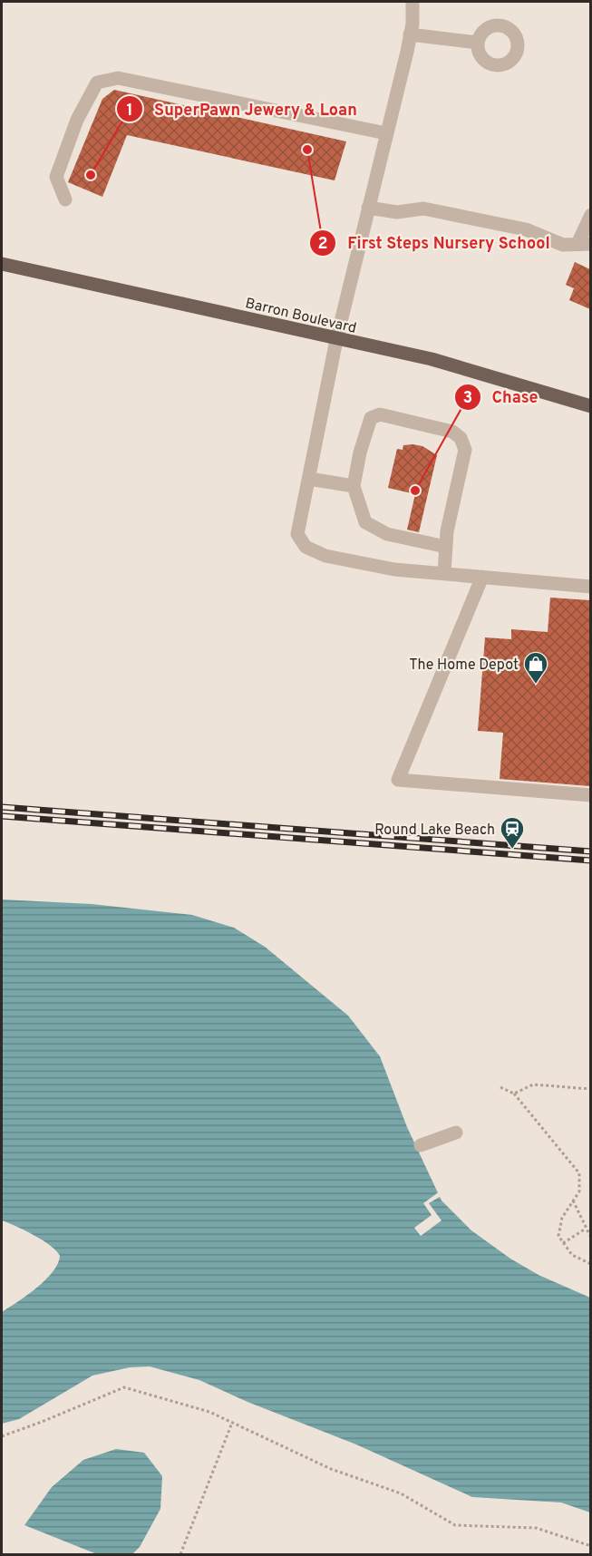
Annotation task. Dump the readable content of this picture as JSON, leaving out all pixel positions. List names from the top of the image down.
{
  "streets": {
    "main road": ["Barron Boulevard"]
  },
  "places": {
    "other": ["First Steps Nursery School", "SuperPawn Jewery & Loan", "Chase"],
    "shop": ["The Home Depot"],
    "station": ["Round Lake Beach"]
  }
}
